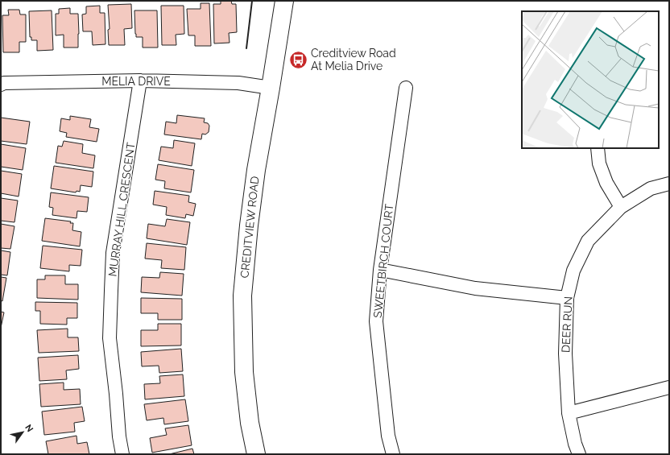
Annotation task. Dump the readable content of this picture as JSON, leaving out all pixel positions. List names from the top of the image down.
{
  "streets": {
    "main road": ["CREDITVIEW ROAD"],
    "street": [
      "MELIA DRIVE",
      "MURRAY HILL CRESCENT",
      "SWEETBIRCH COURT",
      "DEER RUN"
    ]
  },
  "crossings": [
    ["MELIA DRIVE", "MURRAY HILL CRESCENT"],
    ["MELIA DRIVE", "CREDITVIEW ROAD"]
  ],
  "places": {
    "bus stop": ["Creditview Road At Melia Drive"]
  },
  "north": "top right"
}
